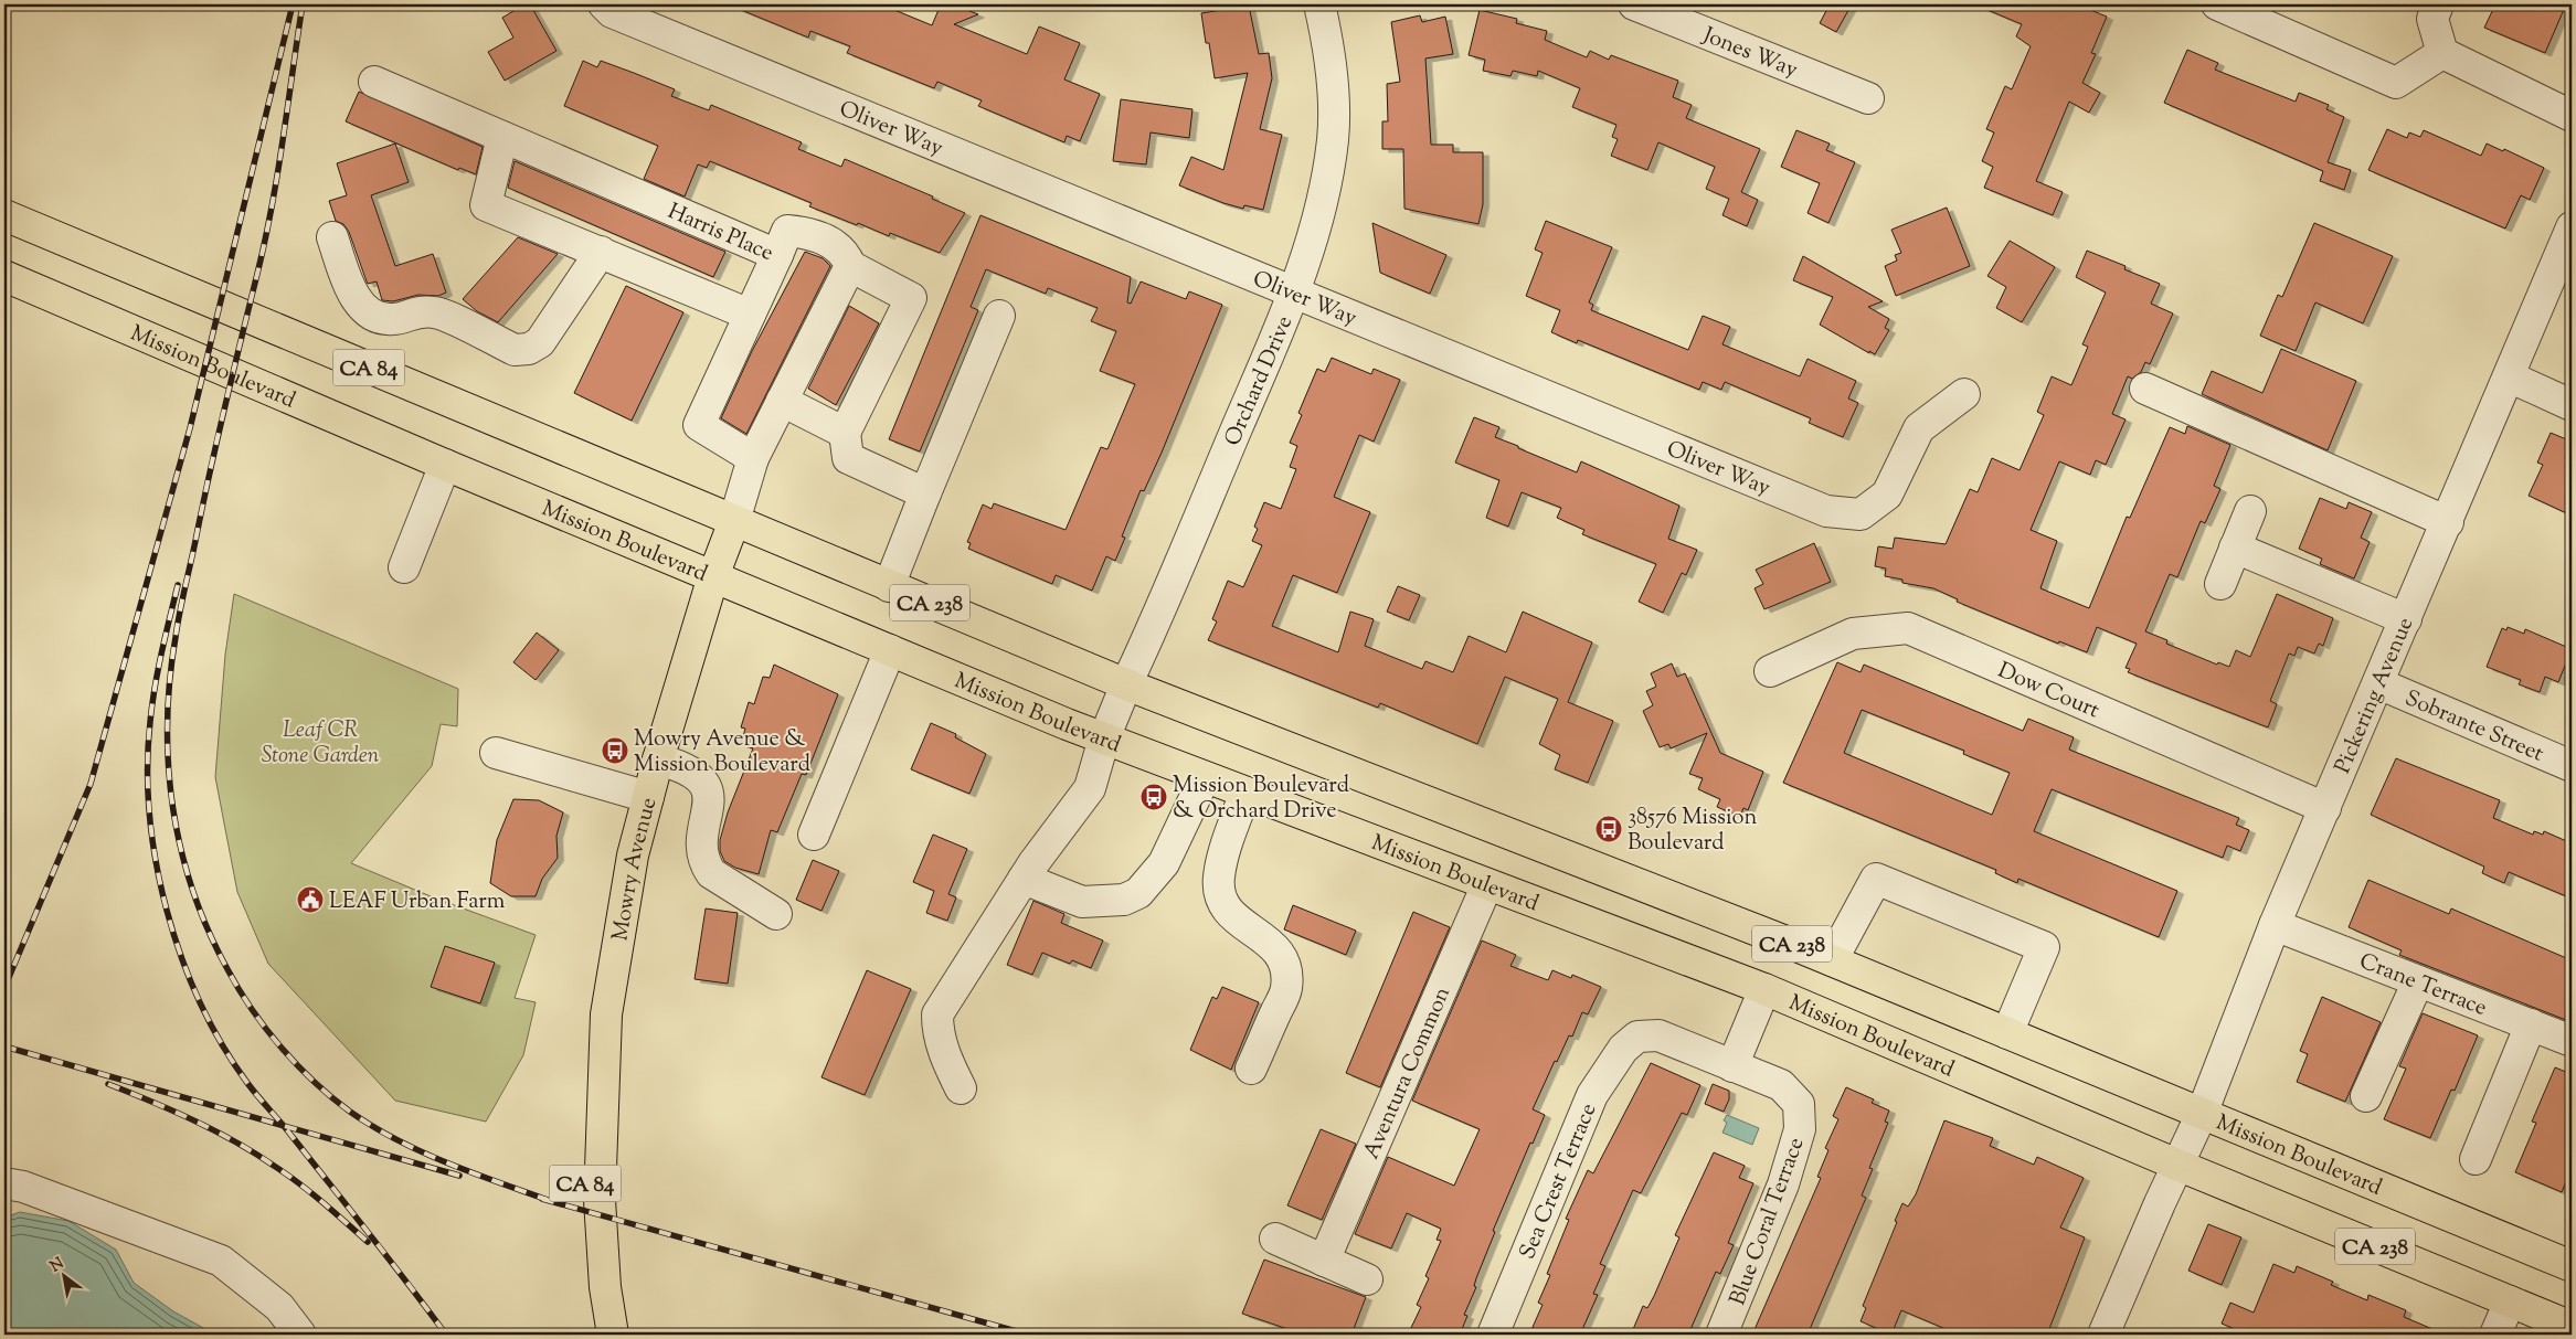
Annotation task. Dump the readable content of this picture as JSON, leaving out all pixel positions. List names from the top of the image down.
{
  "streets": {
    "main road": [
      "Mission Boulevard",
      "CA 84",
      "CA 238",
      "Mowry Avenue"
    ],
    "street": [
      "Jones Way",
      "Oliver Way",
      "Harris Place",
      "Orchard Drive",
      "Dow Court",
      "Pickering Avenue",
      "Sobrante Street",
      "Crane Terrace",
      "Aventura Common",
      "Sea Crest Terrace",
      "Blue Coral Terrace"
    ]
  },
  "crossings": [
    ["Oliver Way", "Orchard Drive"],
    ["Mission Boulevard", "Orchard Drive"],
    ["Mission Boulevard", "Pickering Avenue"],
    ["Mission Boulevard", "Mowry Avenue"],
    ["Mission Boulevard", "Aventura Common"],
    ["Dow Court", "Pickering Avenue"],
    ["Pickering Avenue", "Sobrante Street"],
    ["Pickering Avenue", "Crane Terrace"],
    ["Sea Crest Terrace", "Blue Coral Terrace"]
  ],
  "parks": ["Leaf CR Stone Garden"],
  "places": {
    "bus stop": ["Mowry Avenue & Mission Boulevard", "Mission Boulevard & Orchard Drive", "38576 Mission Boulevard"],
    "public building": ["LEAF Urban Farm"]
  },
  "north": "top left"
}
